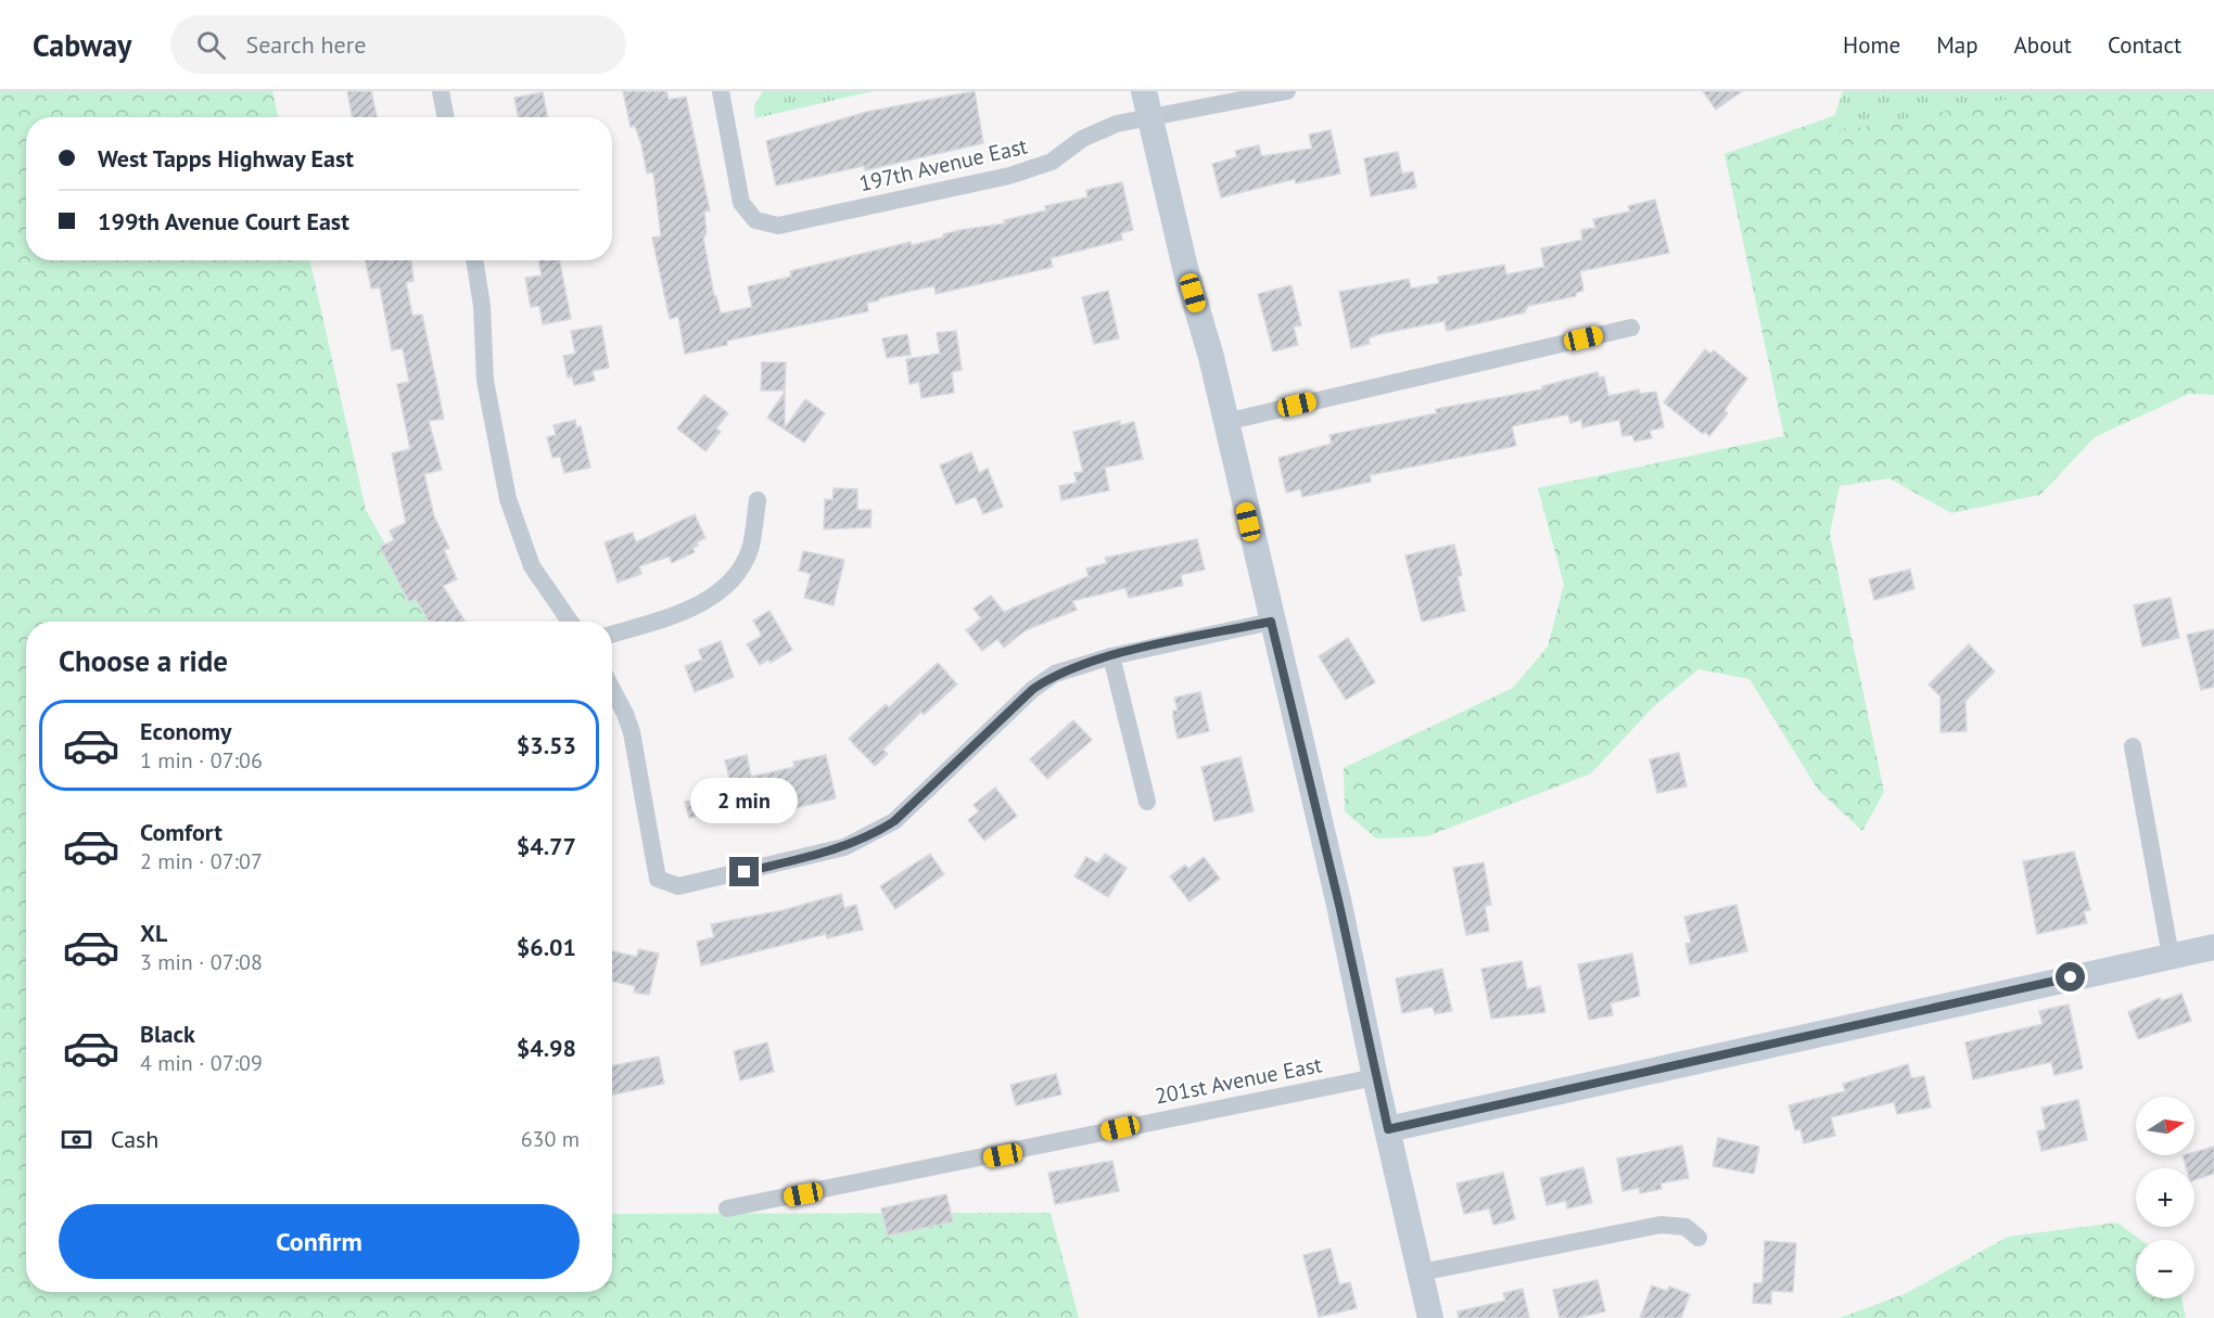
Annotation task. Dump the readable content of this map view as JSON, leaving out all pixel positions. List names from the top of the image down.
{
  "streets": {
    "street": ["197th Avenue East", "201st Avenue East"]
  },
  "north": "right",
  "page": {
    "header": "Cabway",
    "search": "Search here",
    "nav": [
      "Home",
      "Map",
      "About",
      "Contact"
    ],
    "banner": ["West Tapps Highway East", "199th Avenue Court East"],
    "heading": "Choose a ride",
    "list": [
      {
        "name": "Economy",
        "note": "1 min · 07:06",
        "value": "$3.53"
      },
      {
        "name": "Comfort",
        "note": "2 min · 07:07",
        "value": "$4.77"
      },
      {
        "name": "XL",
        "note": "3 min · 07:08",
        "value": "$6.01"
      },
      {
        "name": "Black",
        "note": "4 min · 07:09",
        "value": "$4.98"
      }
    ],
    "bubble": "2 min",
    "map_buttons": ["+", "−"],
    "pay": ["Cash", "630 m"],
    "buttons": "Confirm"
  }
}
